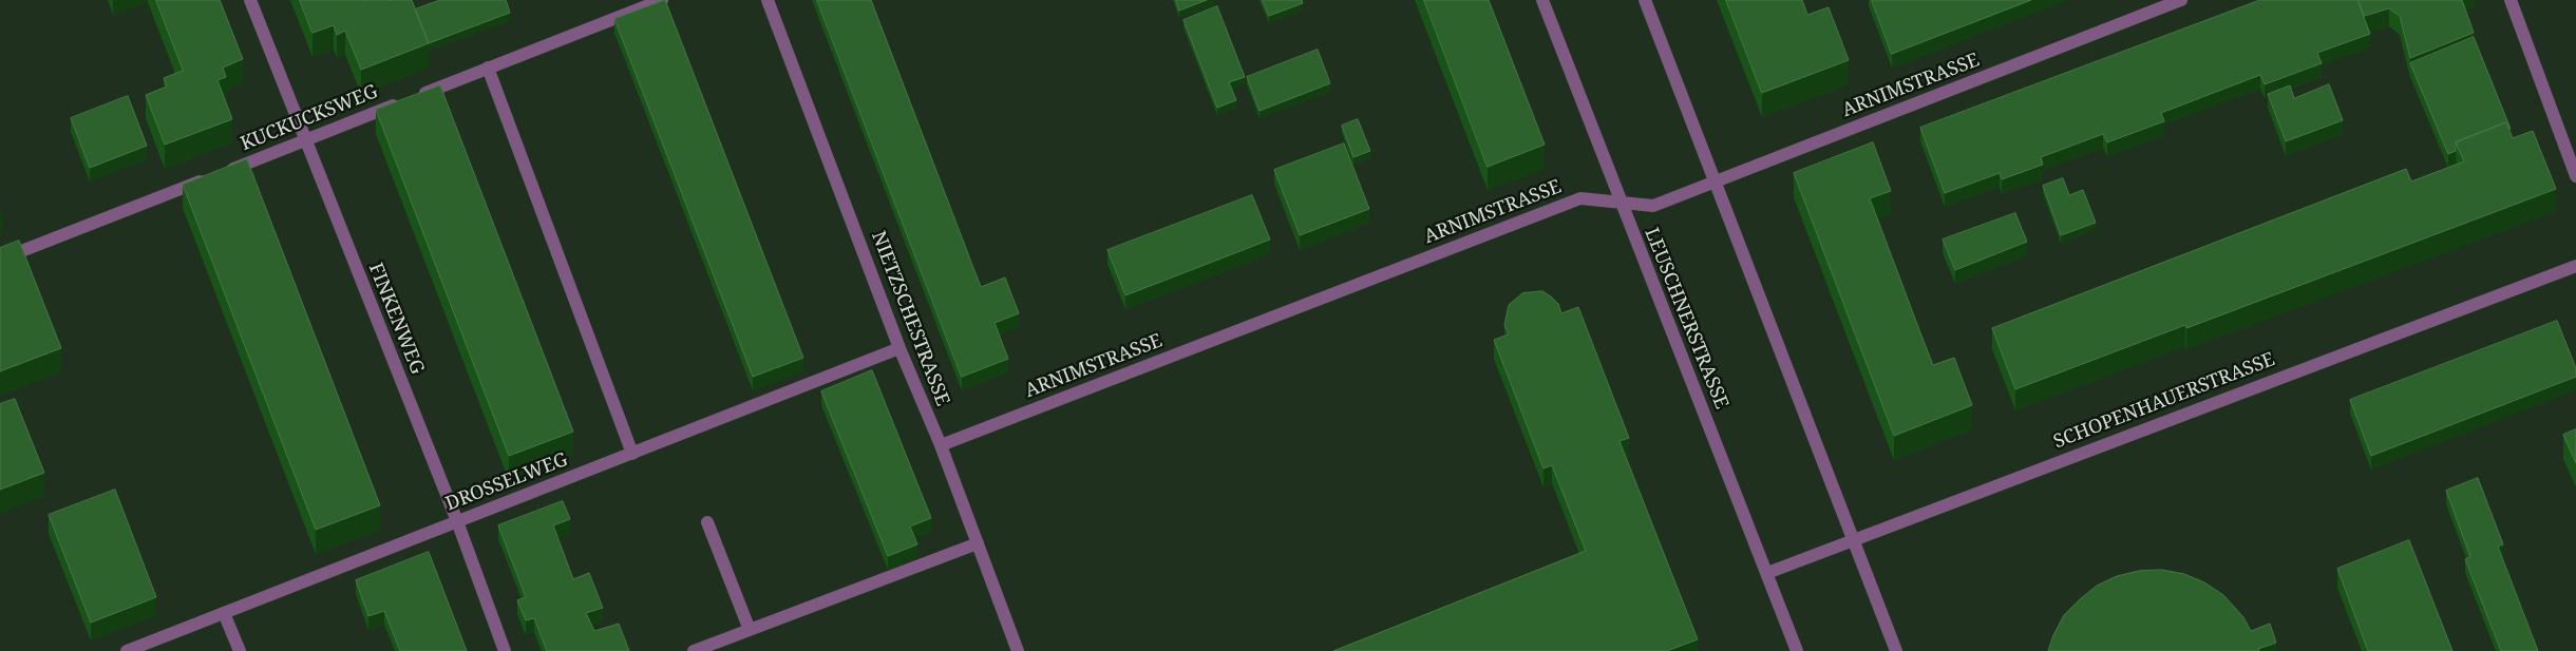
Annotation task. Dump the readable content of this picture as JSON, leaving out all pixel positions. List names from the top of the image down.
{
  "streets": {
    "street": [
      "ARNIMSTRASSE",
      "KUCKUCKSWEG",
      "FINKENWEG",
      "NIETZSCHESTRASSE",
      "LEUSCHNERSTRASSE",
      "SCHOPENHAUERSTRASSE",
      "DROSSELWEG"
    ]
  },
  "crossings": [
    ["ARNIMSTRASSE", "NIETZSCHESTRASSE"],
    ["ARNIMSTRASSE", "LEUSCHNERSTRASSE"],
    ["KUCKUCKSWEG", "FINKENWEG"],
    ["FINKENWEG", "DROSSELWEG"],
    ["NIETZSCHESTRASSE", "DROSSELWEG"],
    ["LEUSCHNERSTRASSE", "SCHOPENHAUERSTRASSE"]
  ]
}
